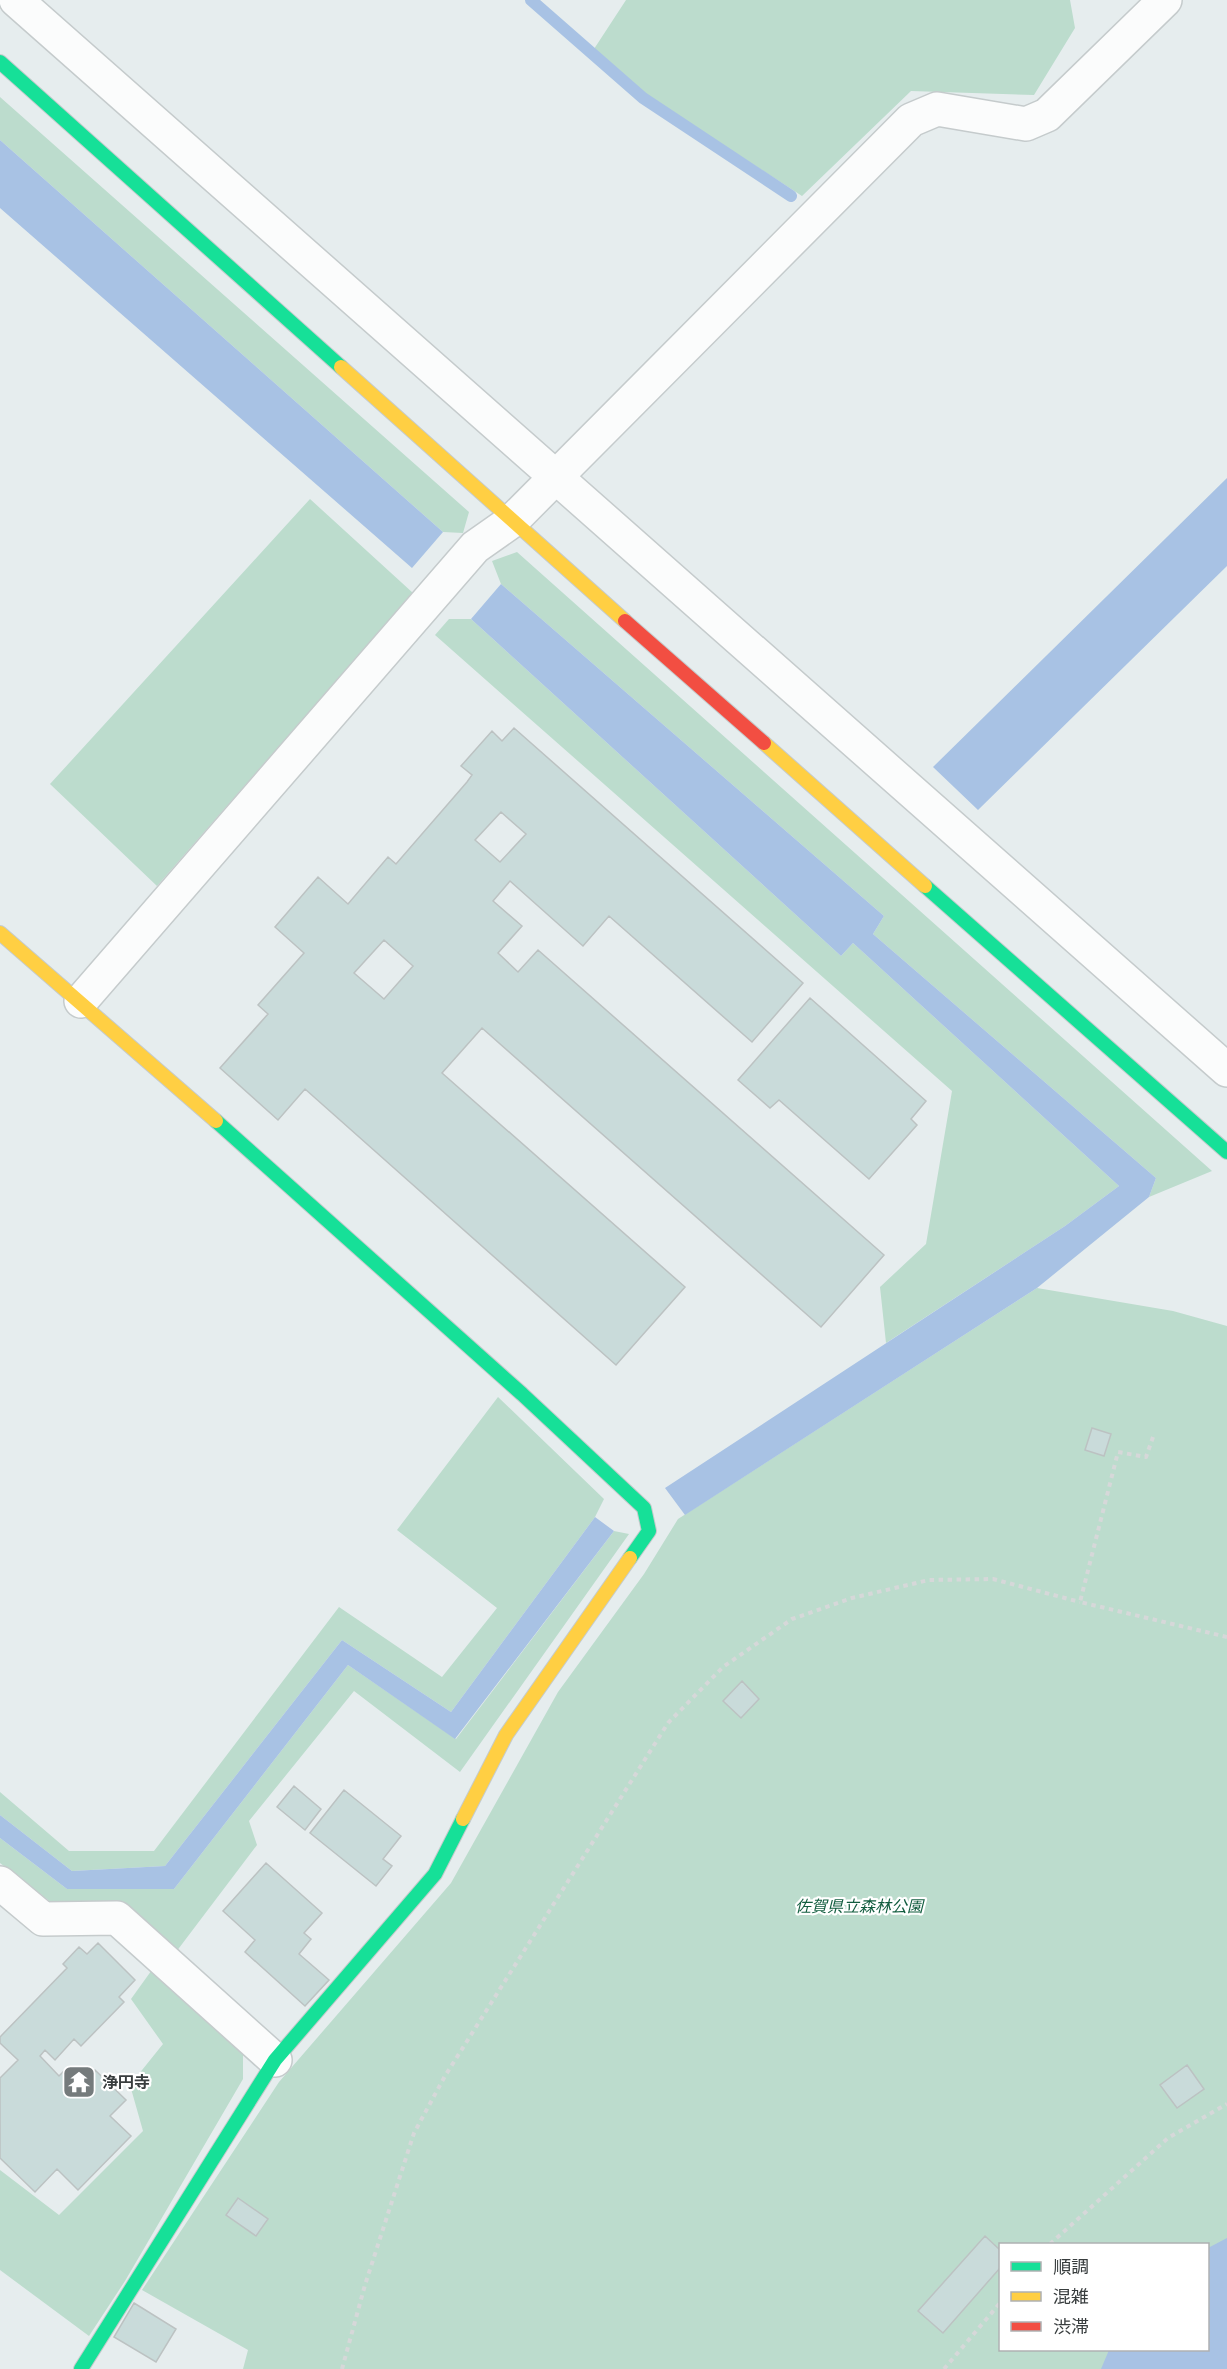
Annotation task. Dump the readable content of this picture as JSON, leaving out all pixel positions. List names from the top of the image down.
{
  "parks": ["佐賀県立森林公園"],
  "places": {
    "temple": ["浄円寺"]
  },
  "legend": ["順調", "混雑", "渋滞"]
}
